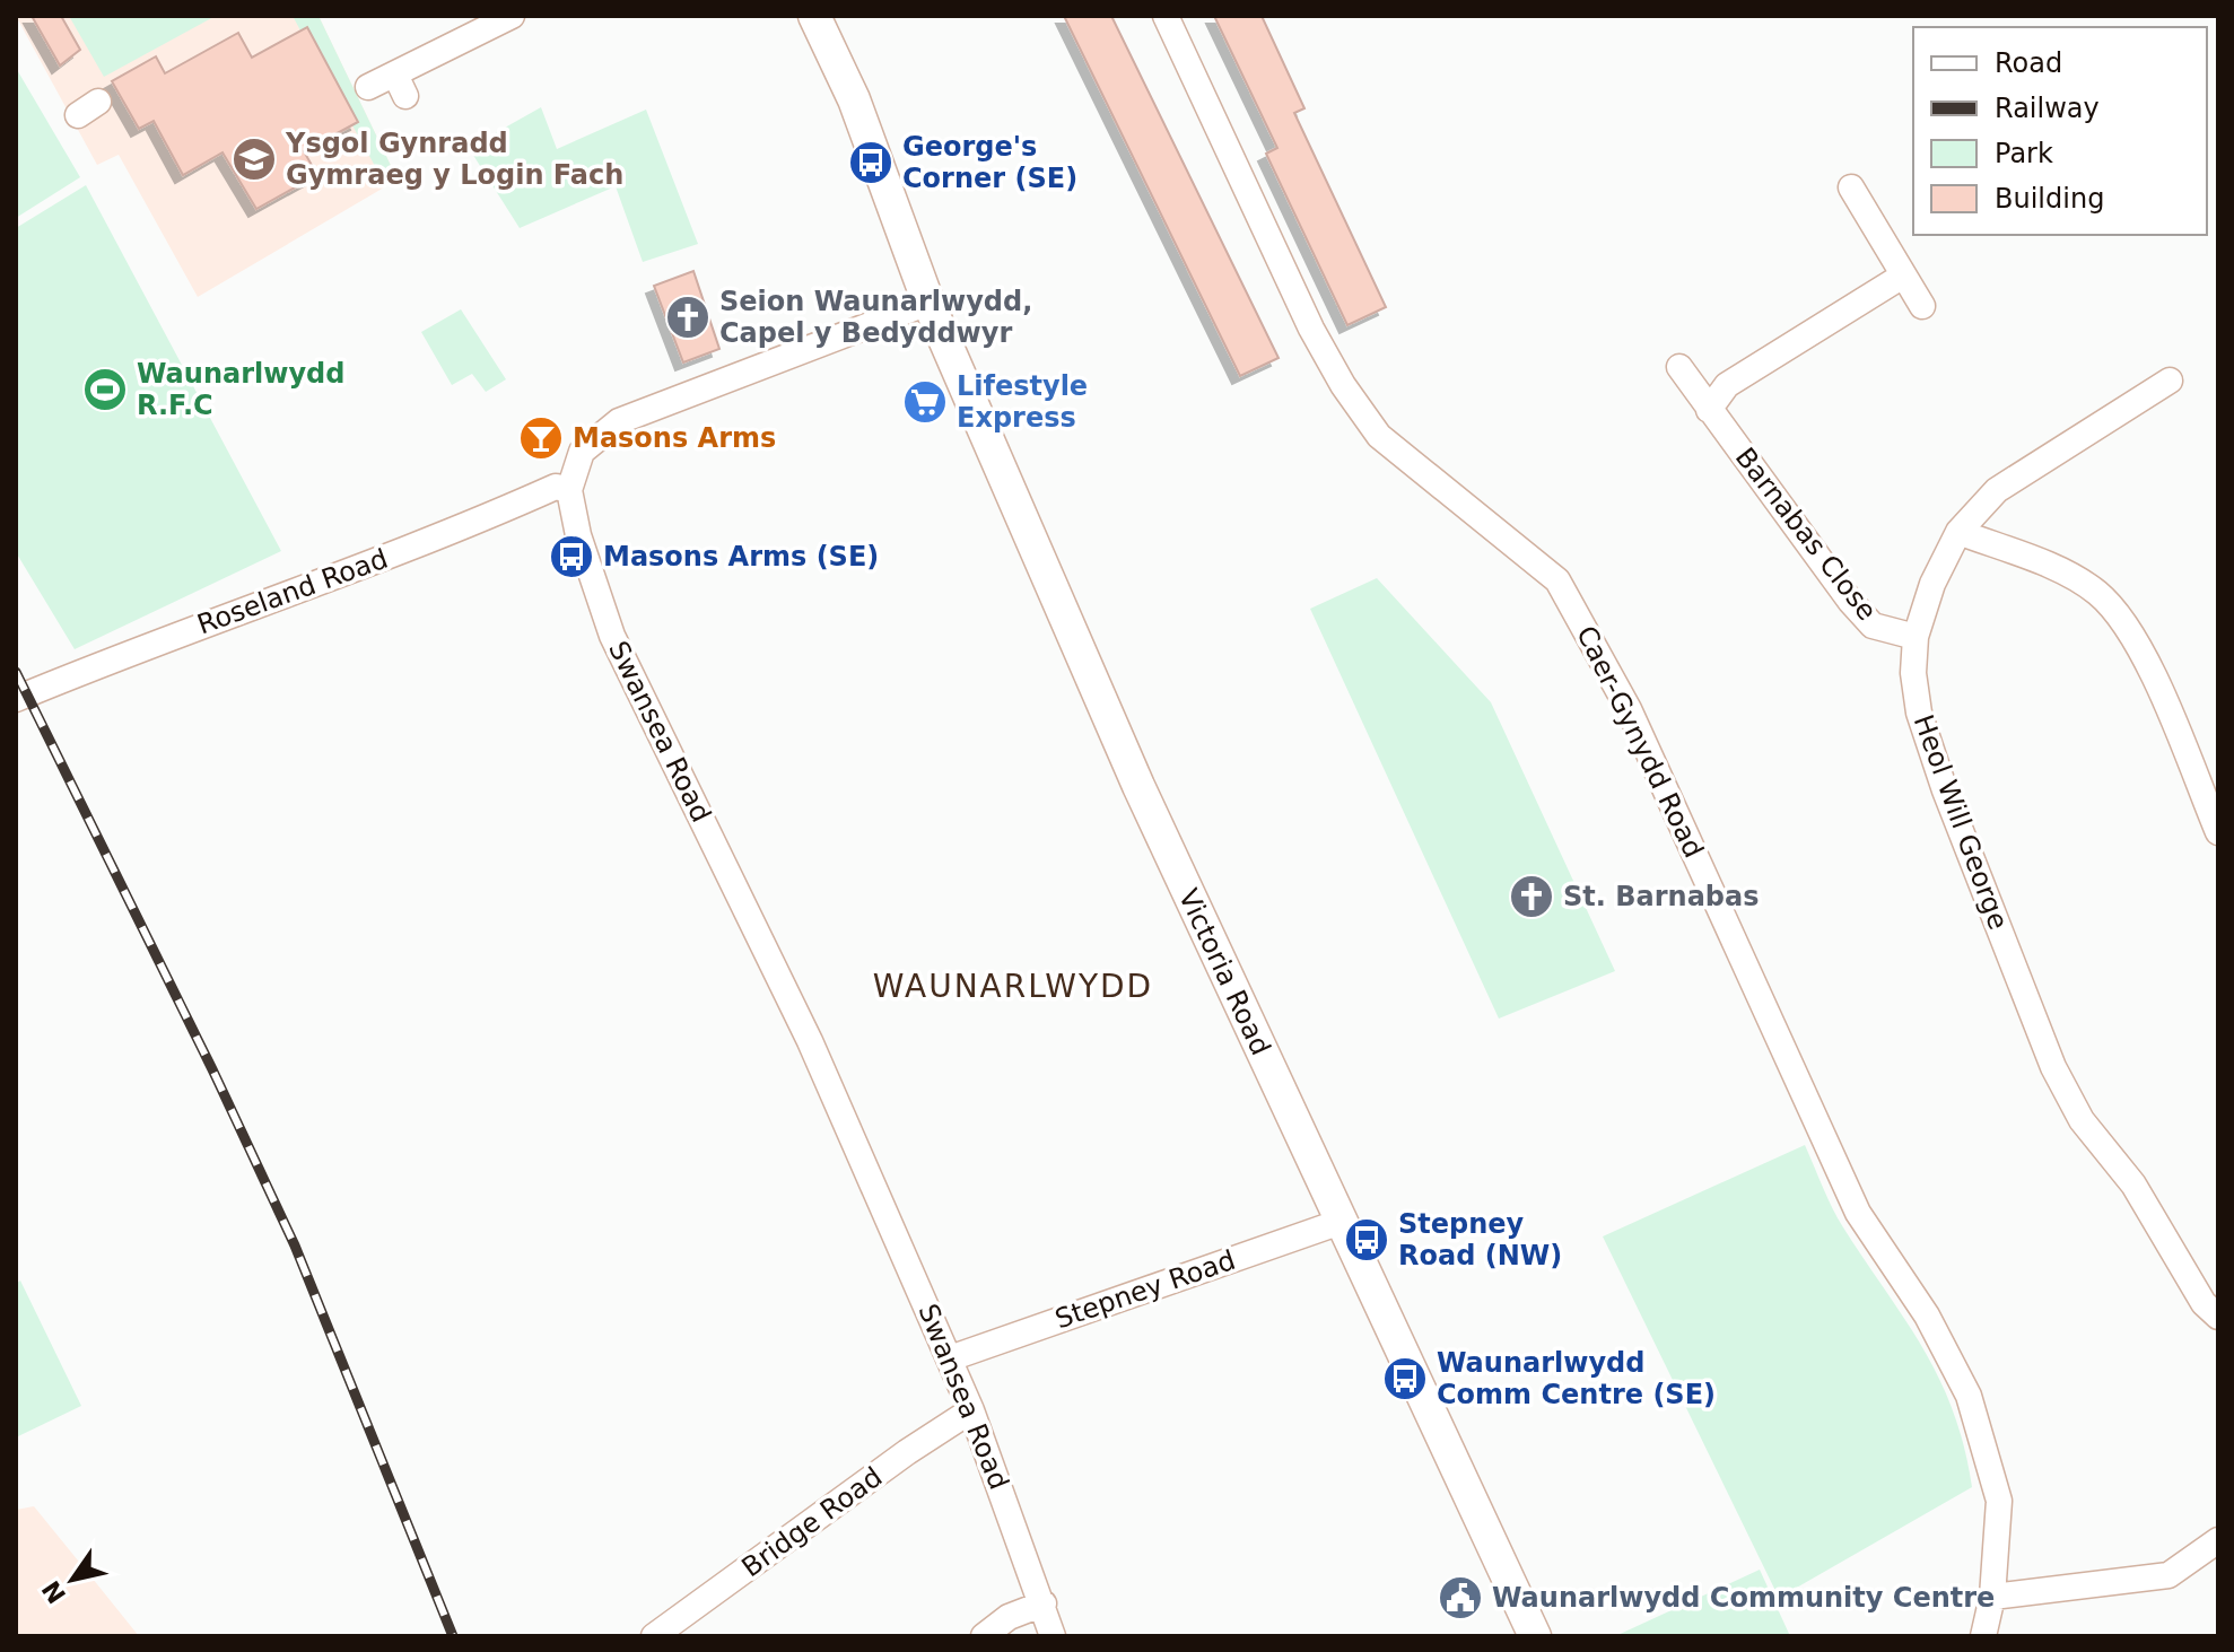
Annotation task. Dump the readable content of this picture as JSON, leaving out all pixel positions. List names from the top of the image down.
{
  "streets": {
    "main road": ["Victoria Road"],
    "street": [
      "Barnabas Close",
      "Roseland Road",
      "Swansea Road",
      "Caer-Gynydd Road",
      "Heol Will George",
      "Stepney Road",
      "Bridge Road"
    ]
  },
  "crossings": [
    ["Barnabas Close", "Heol Will George"],
    ["Roseland Road", "Swansea Road"],
    ["Swansea Road", "Stepney Road"],
    ["Swansea Road", "Bridge Road"],
    ["Victoria Road", "Stepney Road"]
  ],
  "districts": ["WAUNARLWYDD"],
  "places": {
    "school or university": ["Ysgol Gynradd Gymraeg y Login Fach"],
    "bus stop": [
      "George's Corner (SE)",
      "Masons Arms (SE)",
      "Stepney Road (NW)",
      "Waunarlwydd Comm Centre (SE)"
    ],
    "church": ["Seion Waunarlwydd, Capel y Bedyddwyr", "St. Barnabas"],
    "sports": ["Waunarlwydd R.F.C"],
    "supermarket": ["Lifestyle Express"],
    "bar": ["Masons Arms"],
    "public building": ["Waunarlwydd Community Centre"]
  },
  "legend": [
    "Road",
    "Railway",
    "Park",
    "Building"
  ],
  "north": "bottom left"
}
